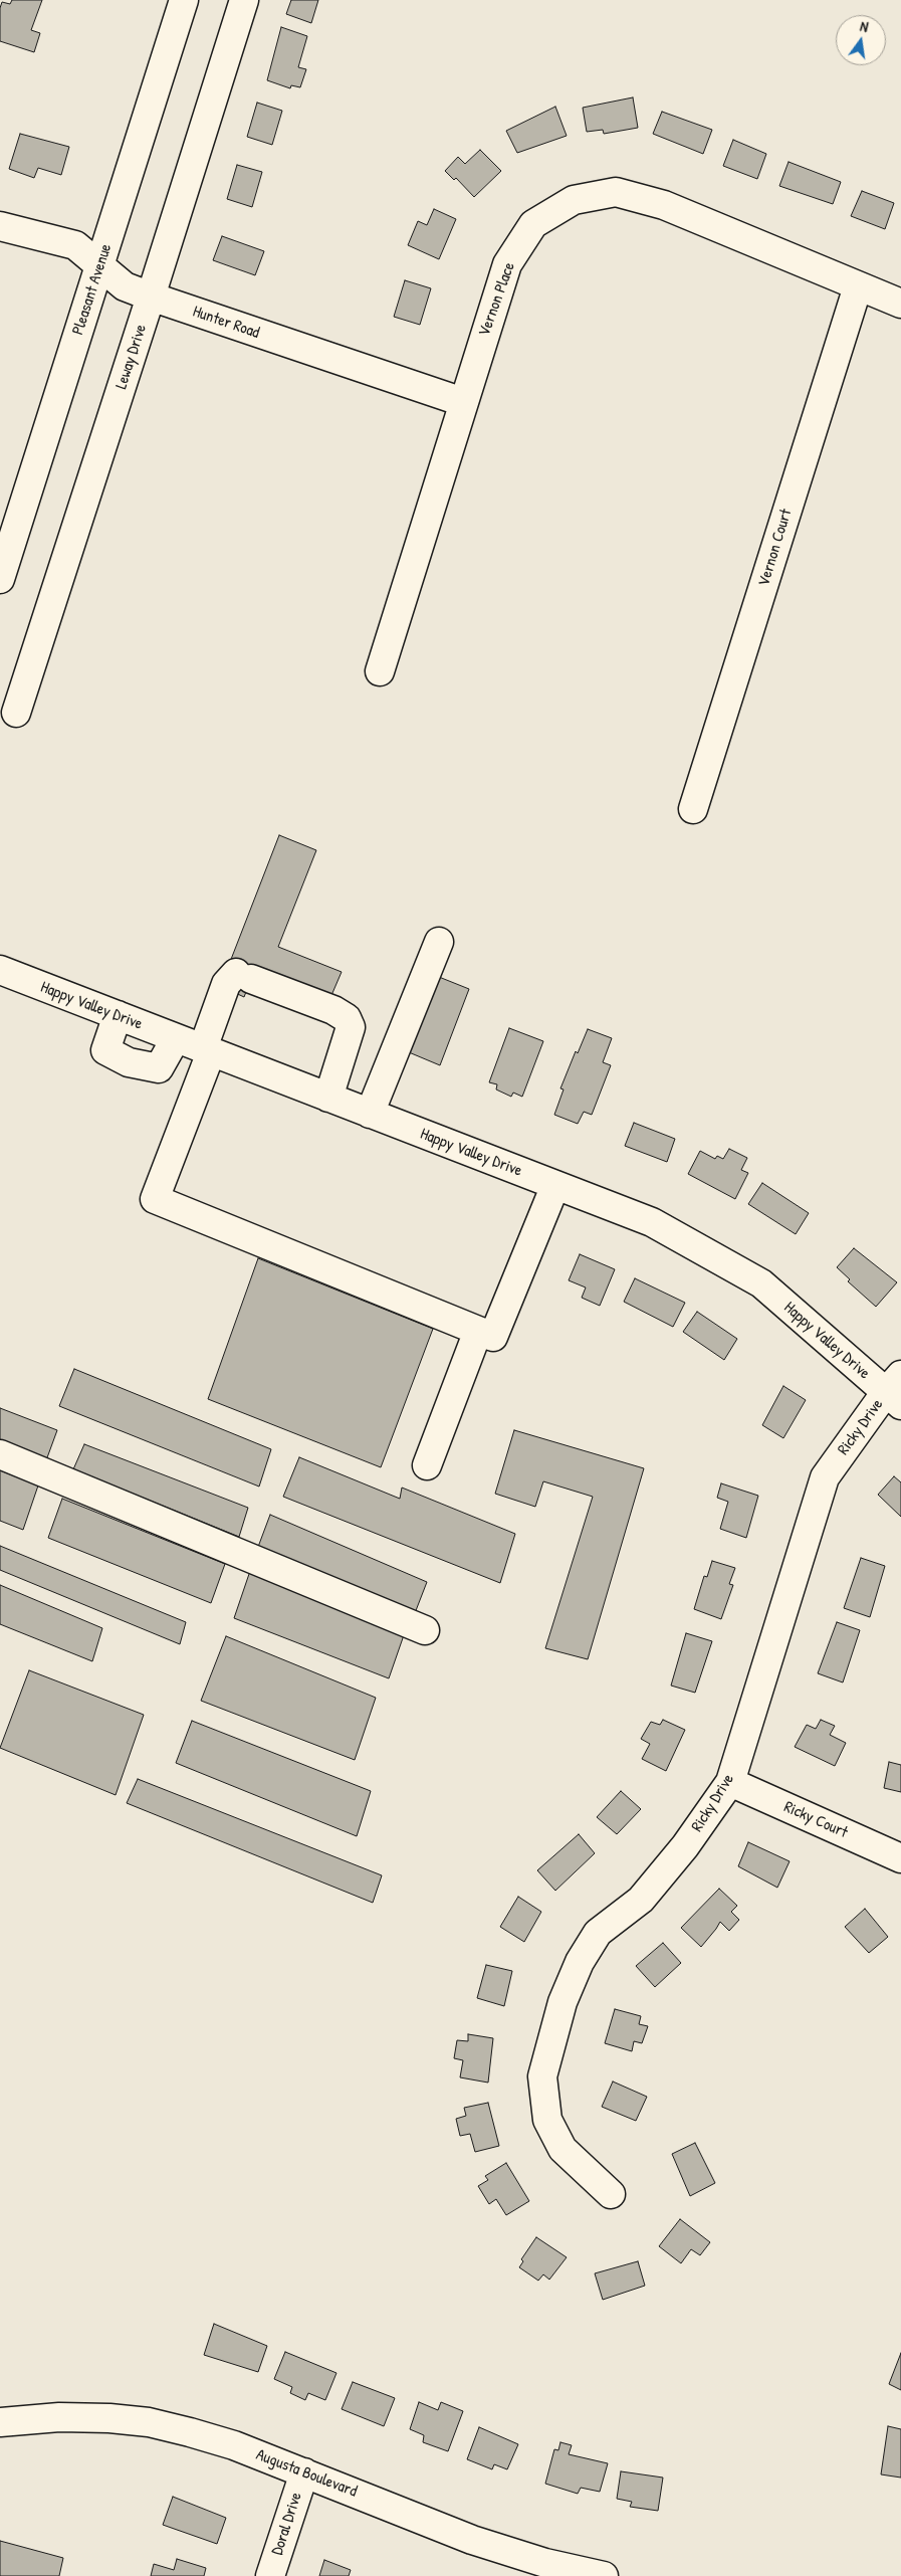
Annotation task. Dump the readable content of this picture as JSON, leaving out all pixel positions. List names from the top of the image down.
{
  "streets": {
    "street": [
      "Pleasant Avenue",
      "Vernon Place",
      "Hunter Road",
      "Leway Drive",
      "Vernon Court",
      "Happy Valley Drive",
      "Ricky Drive",
      "Ricky Court",
      "Augusta Boulevard",
      "Doral Drive"
    ]
  },
  "crossings": [
    ["Pleasant Avenue", "Hunter Road"],
    ["Vernon Place", "Hunter Road"],
    ["Vernon Place", "Vernon Court"],
    ["Hunter Road", "Leway Drive"],
    ["Happy Valley Drive", "Ricky Drive"],
    ["Ricky Drive", "Ricky Court"],
    ["Augusta Boulevard", "Doral Drive"]
  ],
  "north": "top"
}
